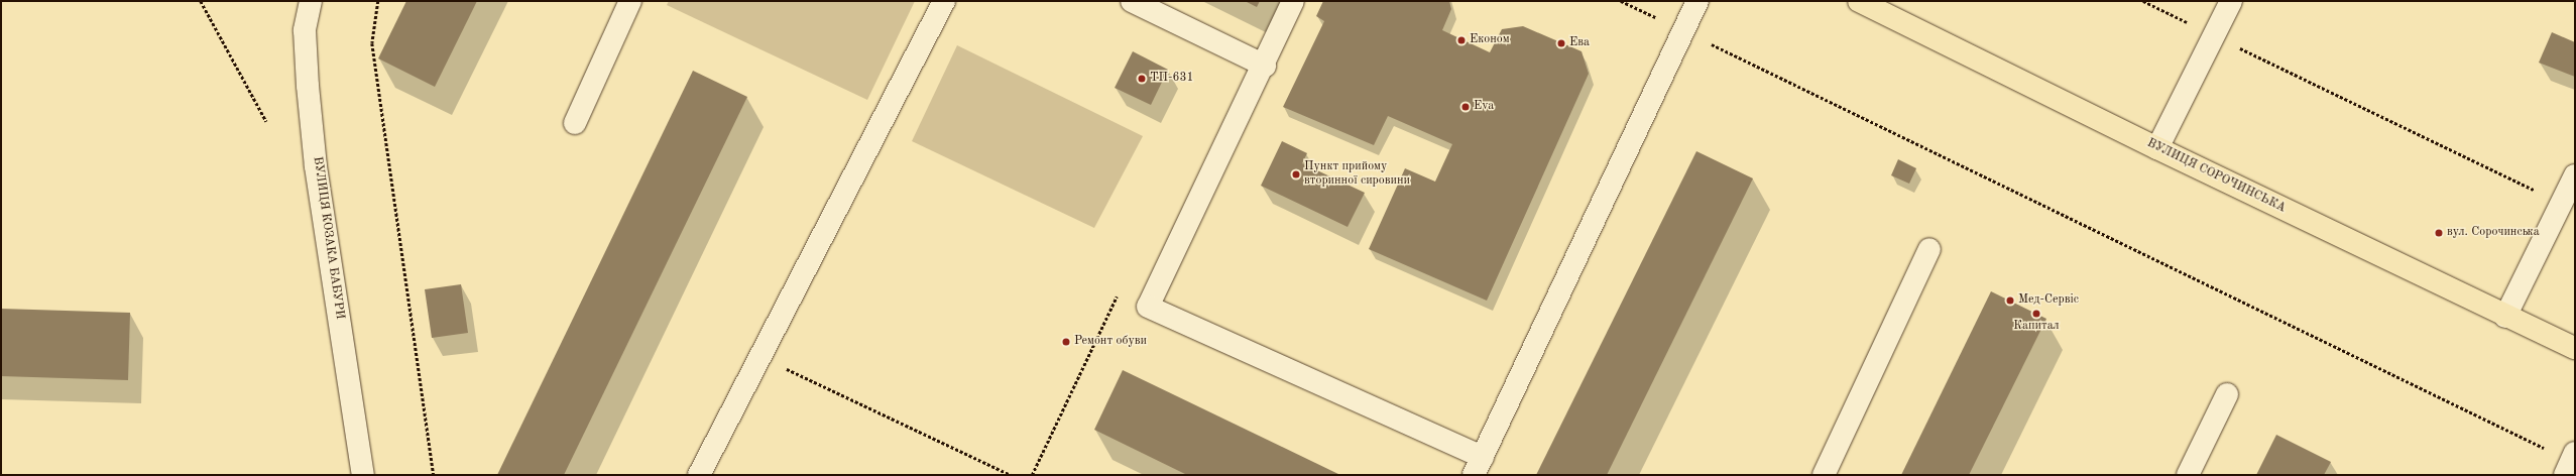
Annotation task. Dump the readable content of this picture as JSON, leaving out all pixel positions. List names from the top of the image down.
{
  "streets": {
    "main road": ["ВУЛИЦЯ СОРОЧИНСЬКА"],
    "street": ["ВУЛИЦЯ КОЗАКА БАБУРИ"]
  },
  "places": [
    "Економ",
    "Ева",
    "ТП-631",
    "Eva",
    "Пункт прийому вторинної сировини",
    "вул. Сорочинська",
    "Мед-Сервіс",
    "Капитал",
    "Ремонт обуви"
  ]
}
